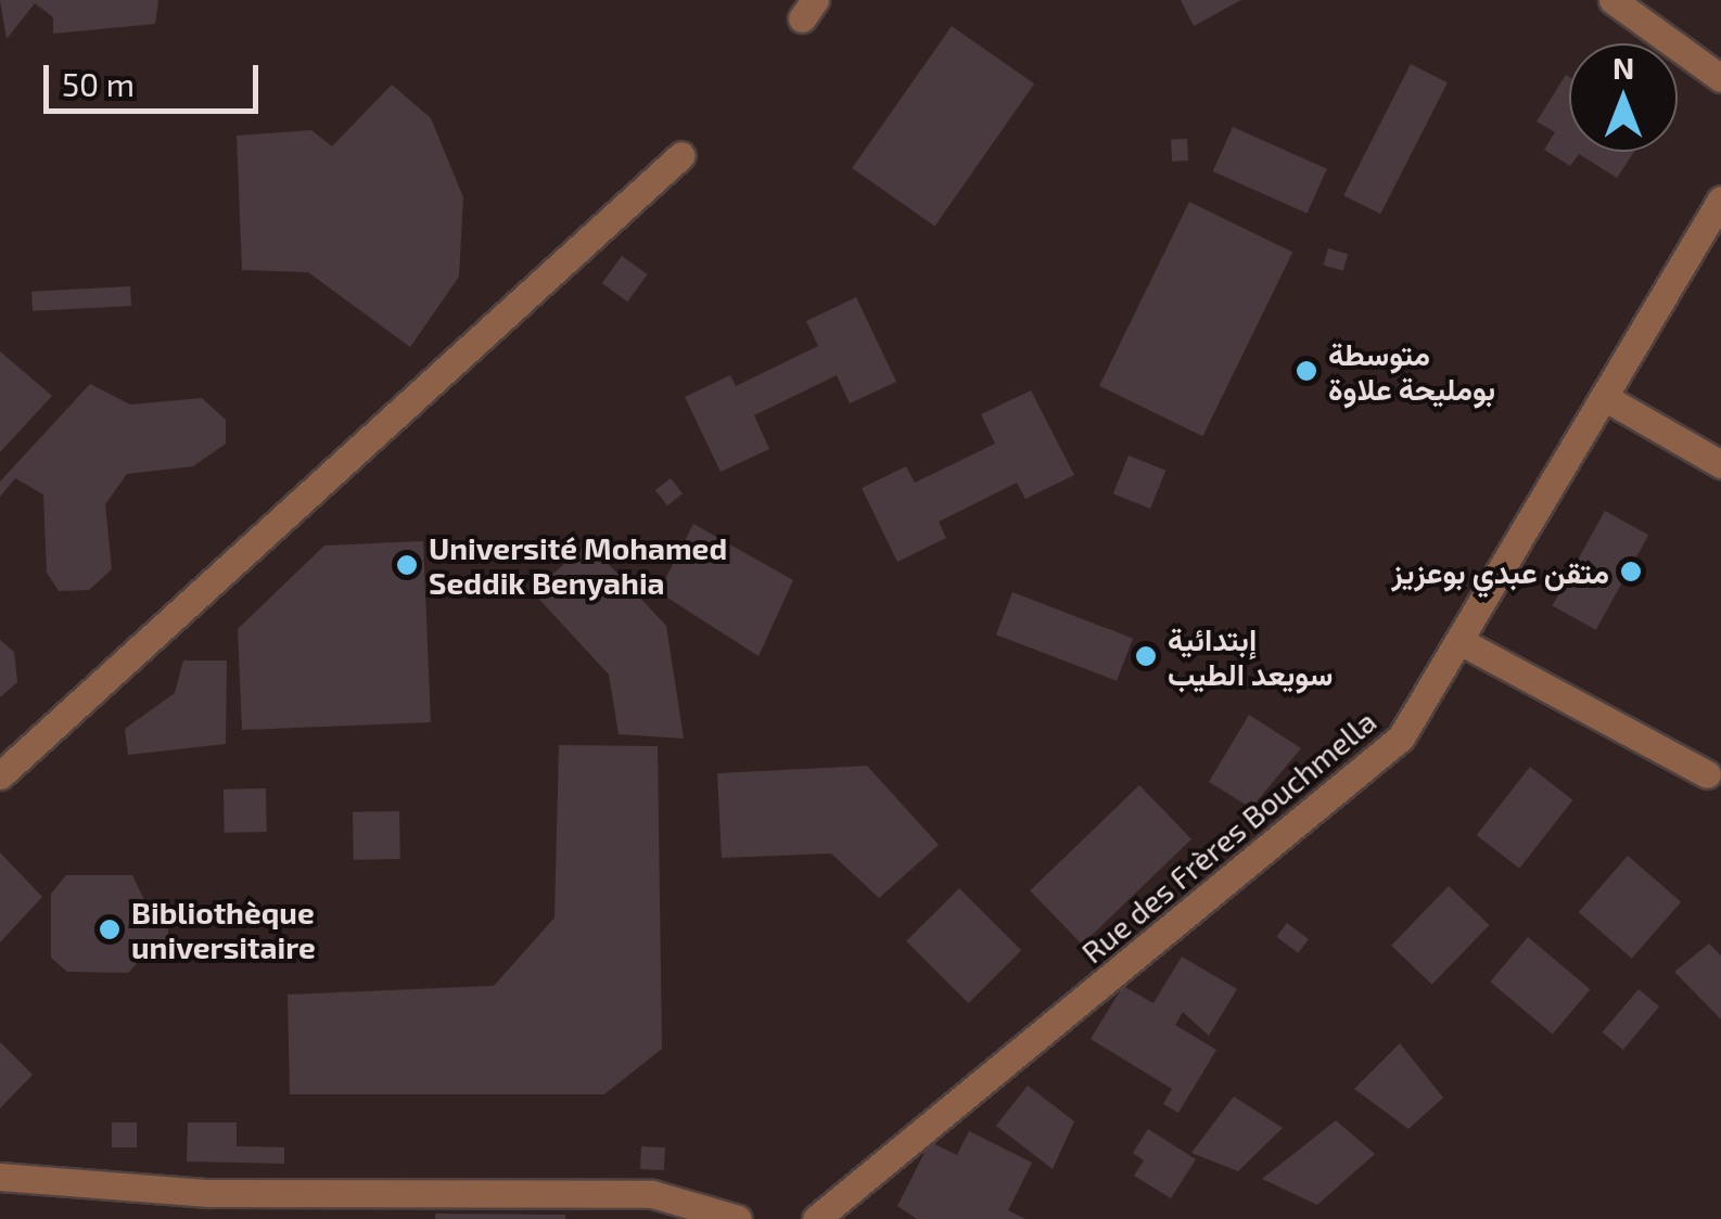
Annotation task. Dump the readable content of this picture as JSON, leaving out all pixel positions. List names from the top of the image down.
{
  "streets": {
    "street": ["Rue des Frères Bouchmella"]
  },
  "places": [
    "متوسطة بومليحة علاوة",
    "Université Mohamed Seddik Benyahia",
    "متقن عبدي بوعزيز",
    "إبتدائية سويعد الطيب",
    "Bibliothèque universitaire"
  ],
  "scale_bar": "50 m",
  "north": "top"
}
